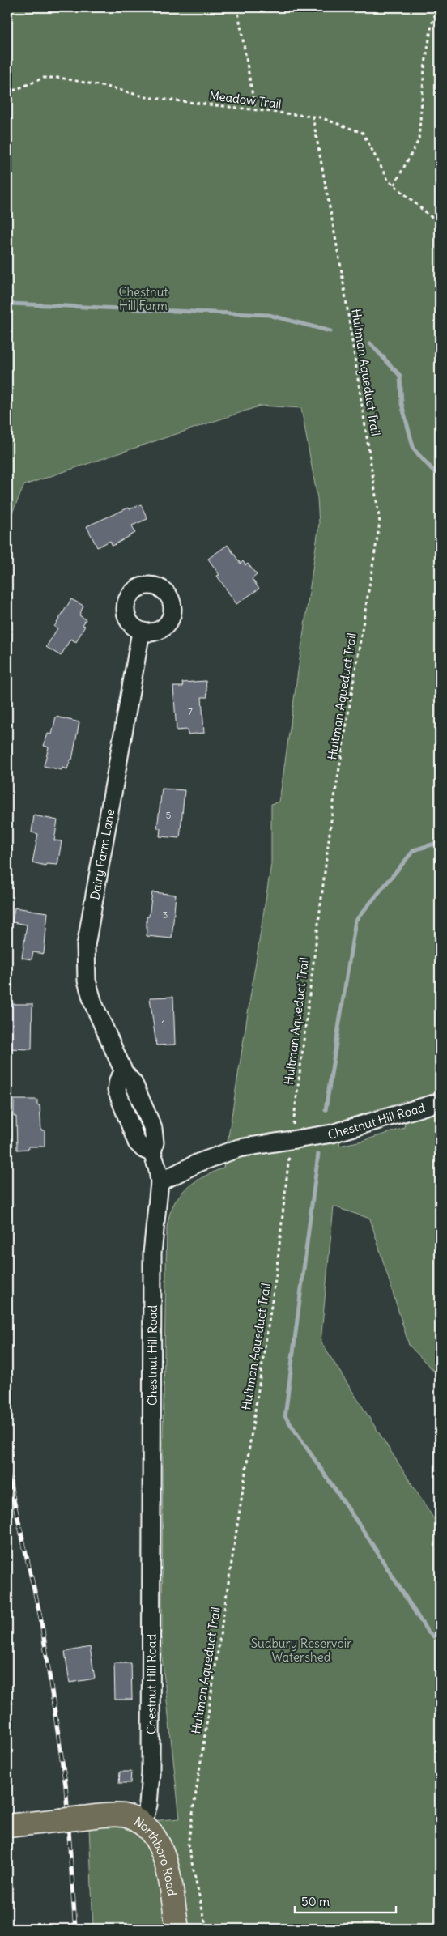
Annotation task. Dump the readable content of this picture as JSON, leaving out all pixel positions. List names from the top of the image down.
{
  "streets": {
    "main road": ["Northboro Road"],
    "street": ["Dairy Farm Lane", "Chestnut Hill Road"],
    "path": ["Meadow Trail", "Hultman Aqueduct Trail"]
  },
  "crossings": [
    ["Meadow Trail", "Hultman Aqueduct Trail"],
    ["Hultman Aqueduct Trail", "Chestnut Hill Road"],
    ["Dairy Farm Lane", "Chestnut Hill Road"],
    ["Chestnut Hill Road", "Northboro Road"]
  ],
  "parks": ["Chestnut Hill Farm", "Sudbury Reservoir Watershed"],
  "house_numbers": [
    "7",
    "5",
    "3",
    "1"
  ],
  "scale_bar": "50 m"
}
